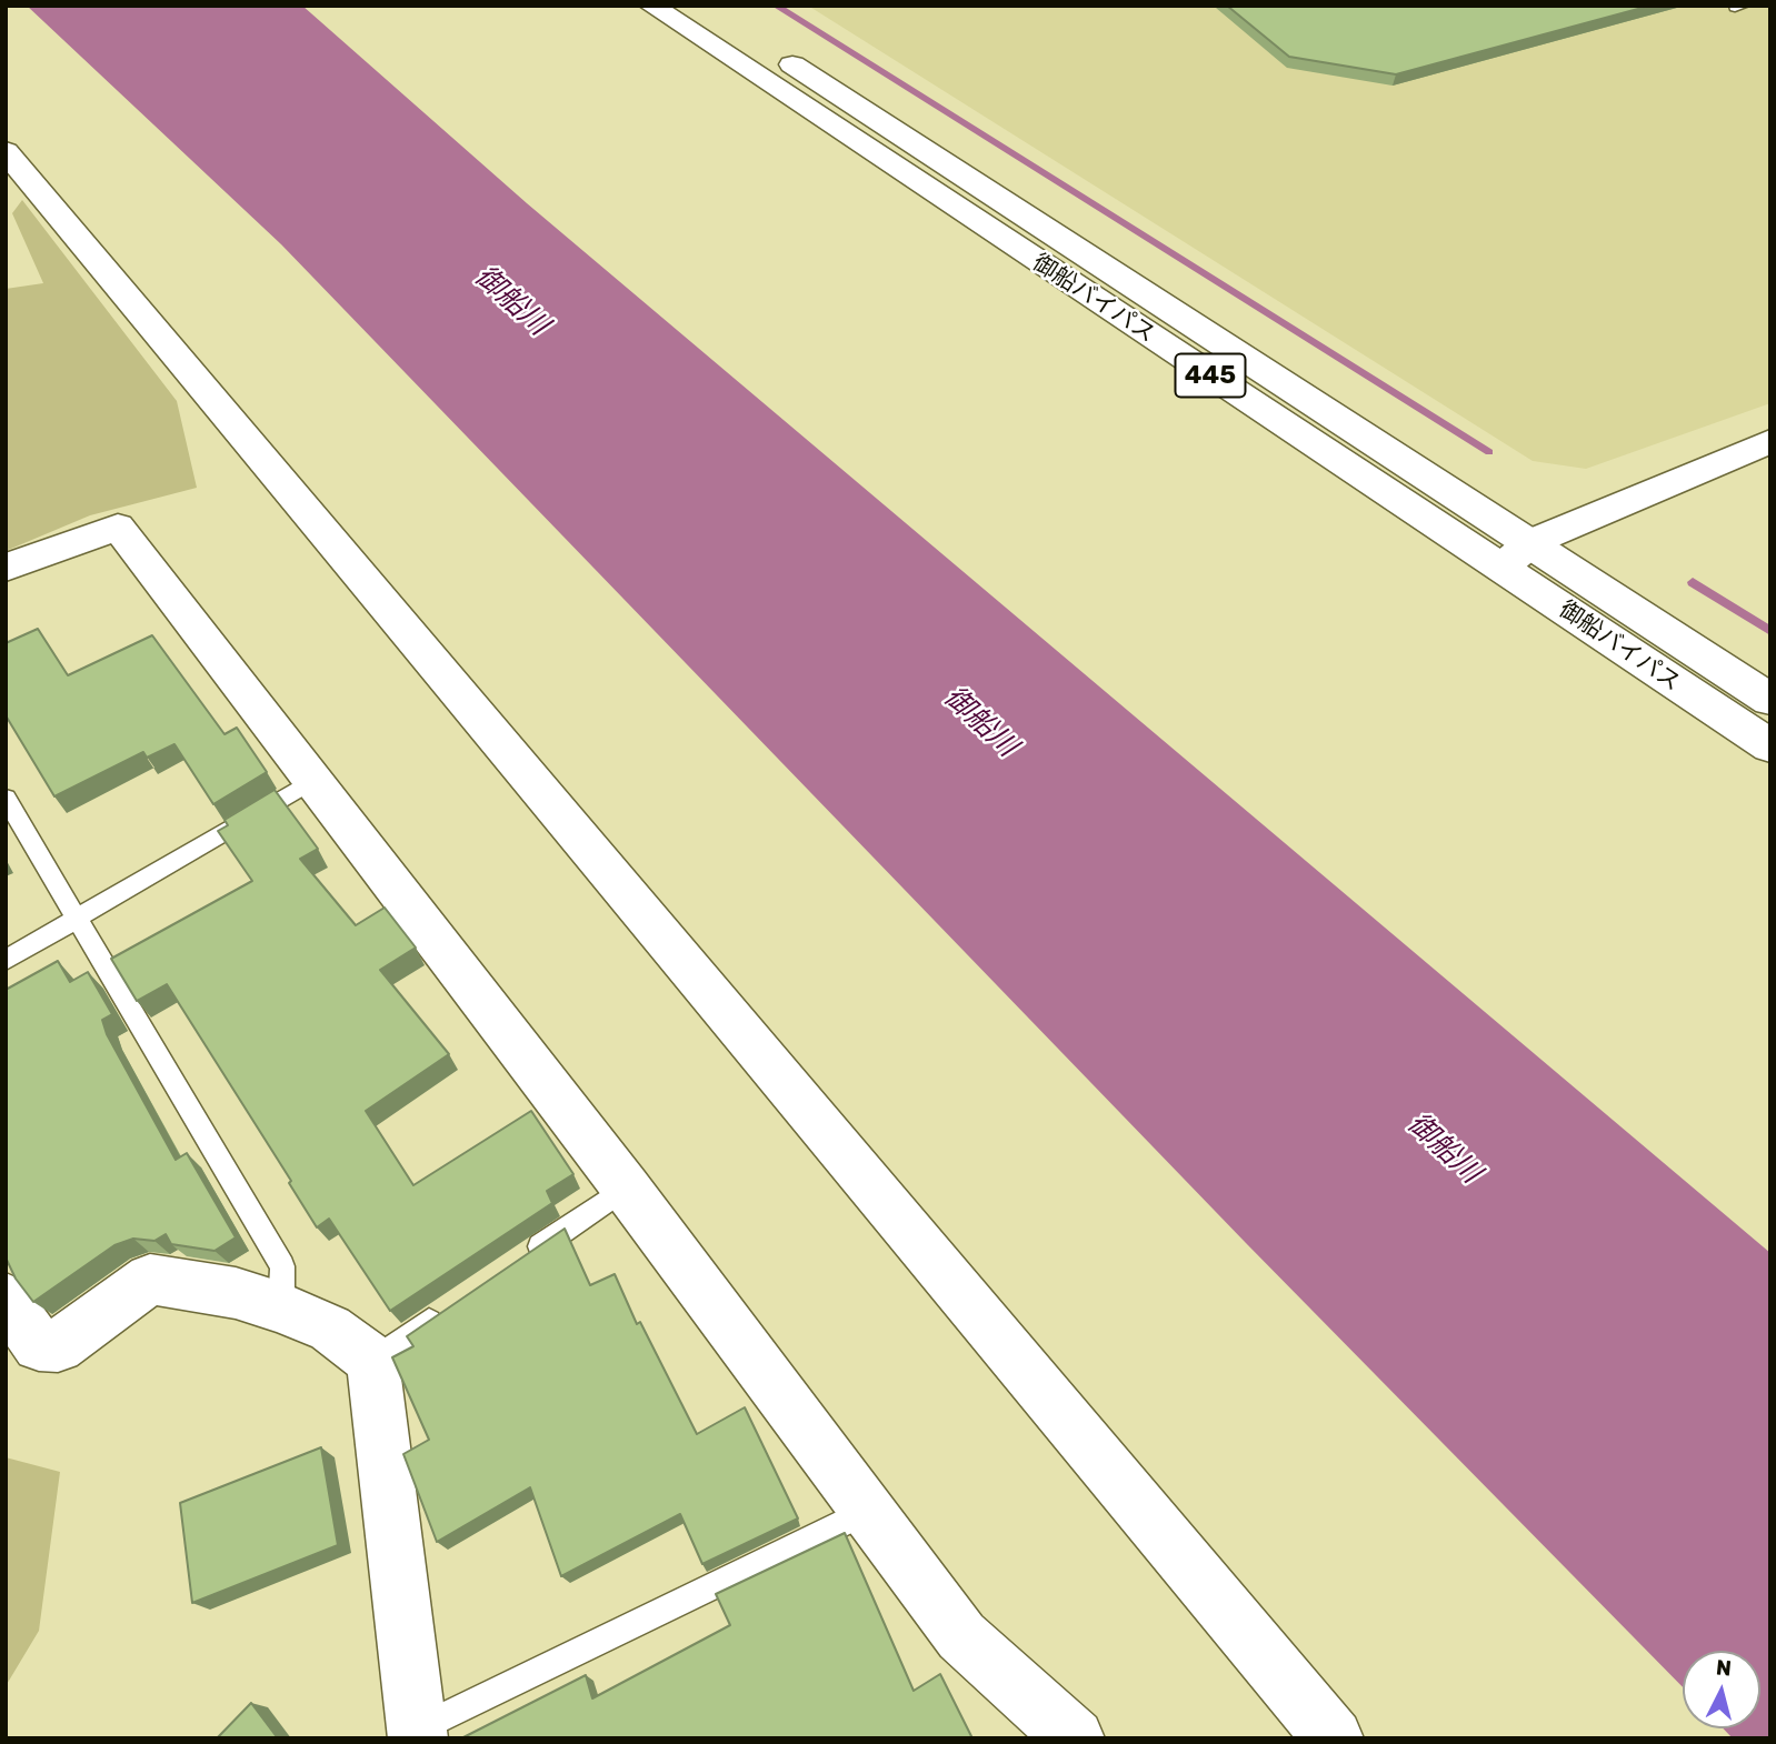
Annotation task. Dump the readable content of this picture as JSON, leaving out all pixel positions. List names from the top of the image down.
{
  "streets": {
    "main road": ["御船バイパス", "445"]
  },
  "water": ["御船川"],
  "north": "top"
}
